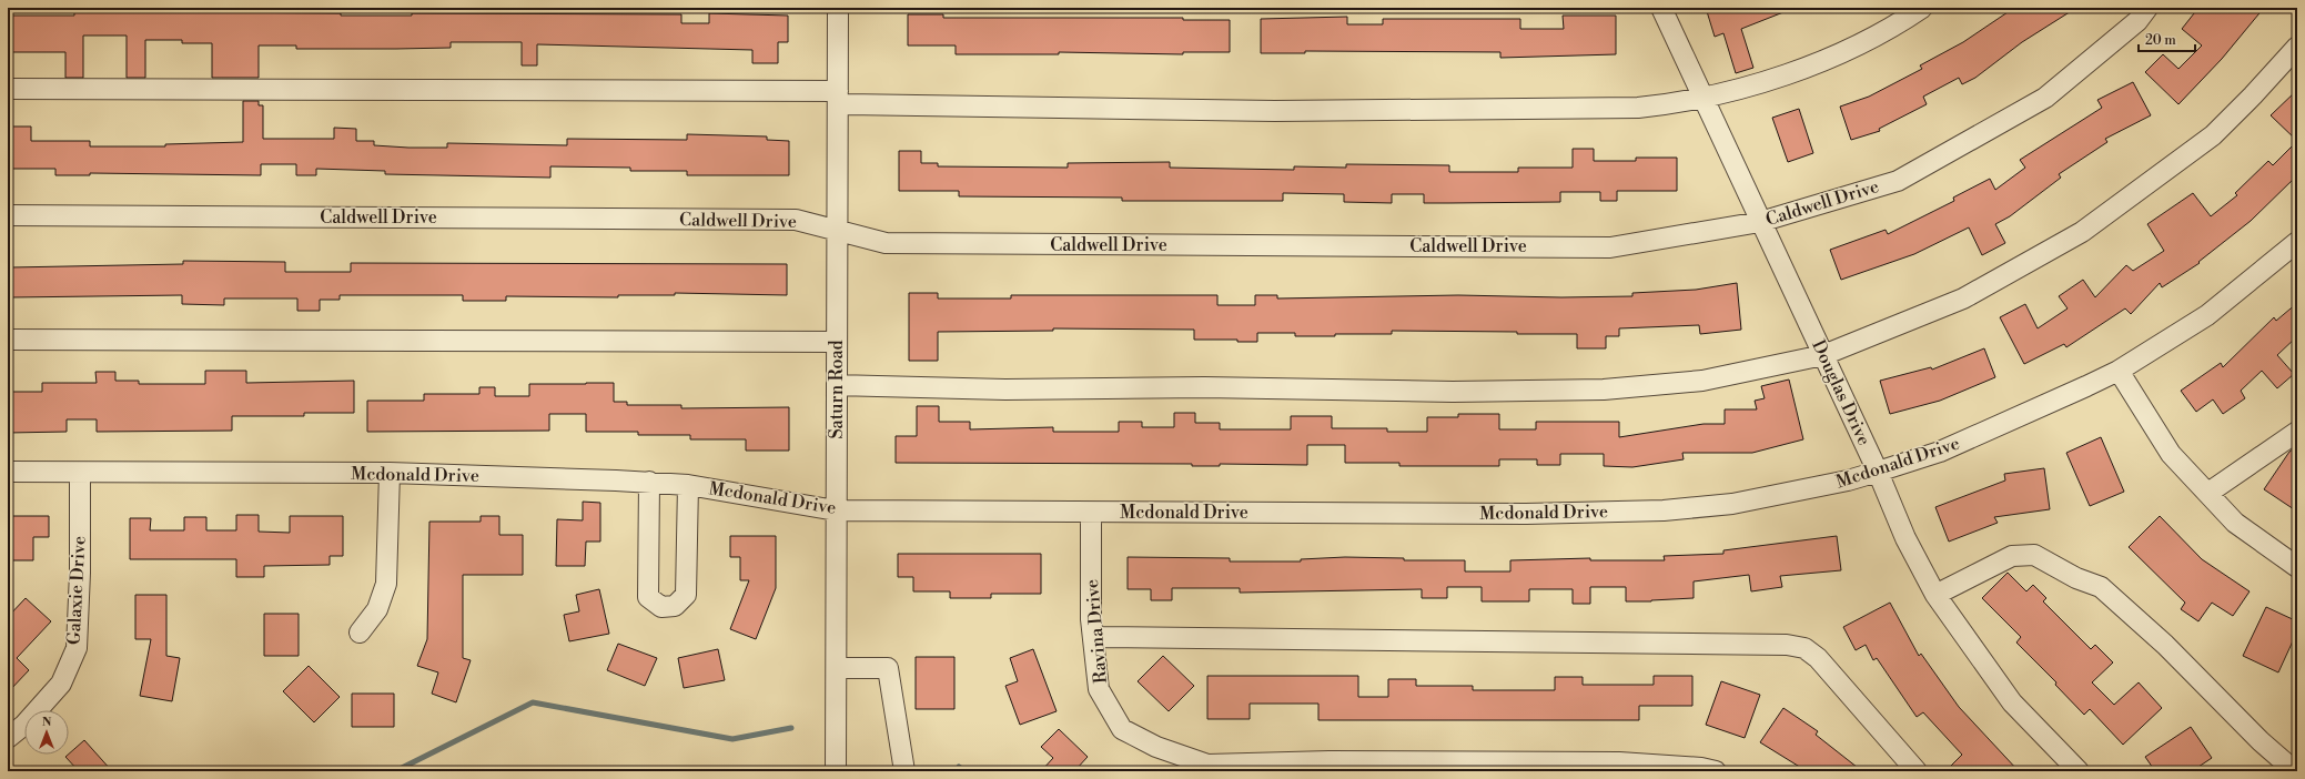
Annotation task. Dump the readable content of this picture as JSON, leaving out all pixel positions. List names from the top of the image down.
{
  "streets": {
    "street": [
      "Caldwell Drive",
      "Saturn Road",
      "Douglas Drive",
      "Mcdonald Drive",
      "Galaxie Drive",
      "Ravina Drive"
    ]
  },
  "crossings": [
    ["Caldwell Drive", "Saturn Road"],
    ["Caldwell Drive", "Douglas Drive"],
    ["Saturn Road", "Mcdonald Drive"],
    ["Douglas Drive", "Mcdonald Drive"],
    ["Mcdonald Drive", "Galaxie Drive"],
    ["Mcdonald Drive", "Ravina Drive"]
  ],
  "scale_bar": "20 m",
  "north": "top"
}
